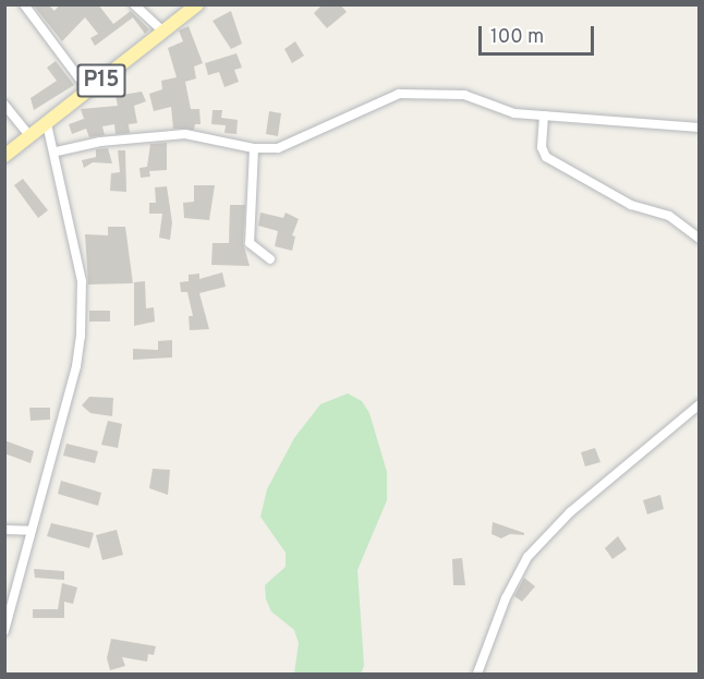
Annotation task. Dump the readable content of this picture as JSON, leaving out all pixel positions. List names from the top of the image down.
{
  "streets": {
    "main road": ["P15"]
  },
  "scale_bar": "100 m"
}
